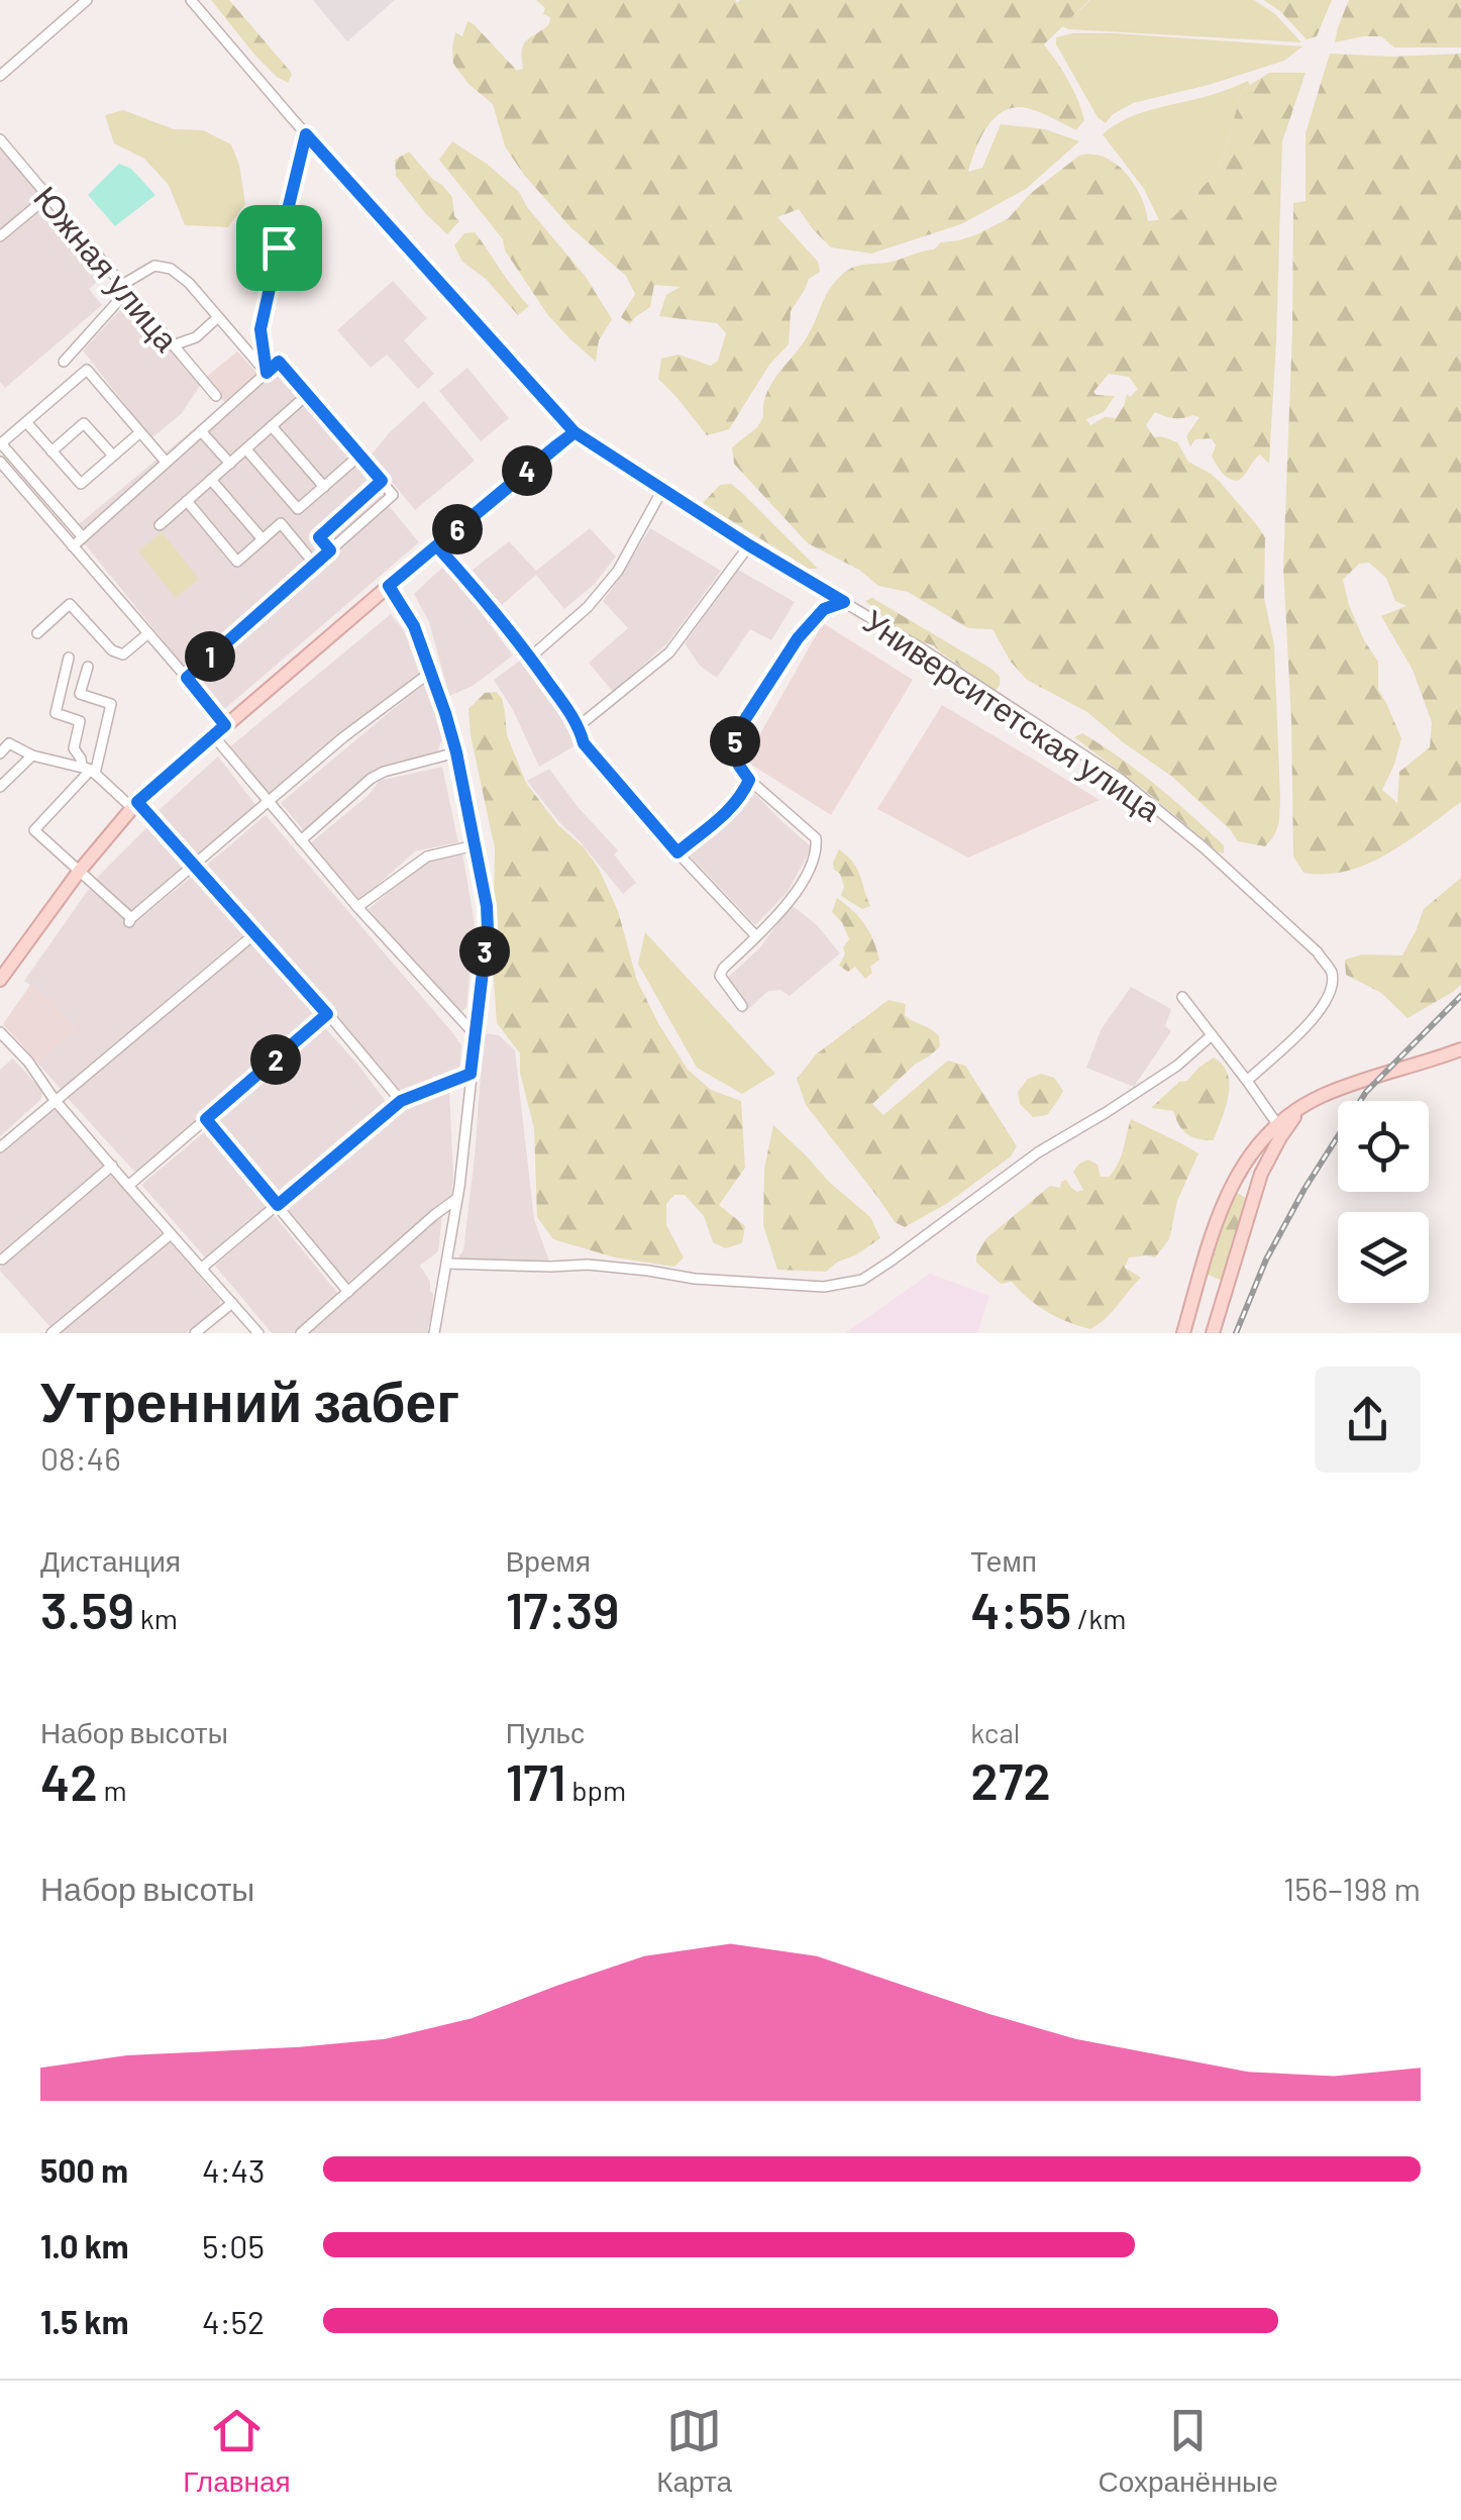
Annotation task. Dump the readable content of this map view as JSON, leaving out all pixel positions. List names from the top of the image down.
{
  "streets": {
    "street": ["Южная улица", "Университетская улица"]
  },
  "page": {
    "pins": [
      "4",
      "6",
      "1",
      "5",
      "3",
      "2"
    ],
    "heading": ["Утренний забег", "08:46"],
    "stats": [
      ["Дистанция", "3.59 km"],
      ["Время", "17:39"],
      ["Темп", "4:55 /km"],
      ["Набор высоты", "42 m"],
      ["Пульс", "171 bpm"],
      ["kcal", "272"]
    ],
    "chart": ["Набор высоты", "156–198 m"],
    "list": [
      {
        "name": "500 m",
        "note": "4:43"
      },
      {
        "name": "1.0 km",
        "note": "5:05"
      },
      {
        "name": "1.5 km",
        "note": "4:52"
      }
    ],
    "tabs": ["Главная", "Карта", "Сохранённые"]
  }
}
